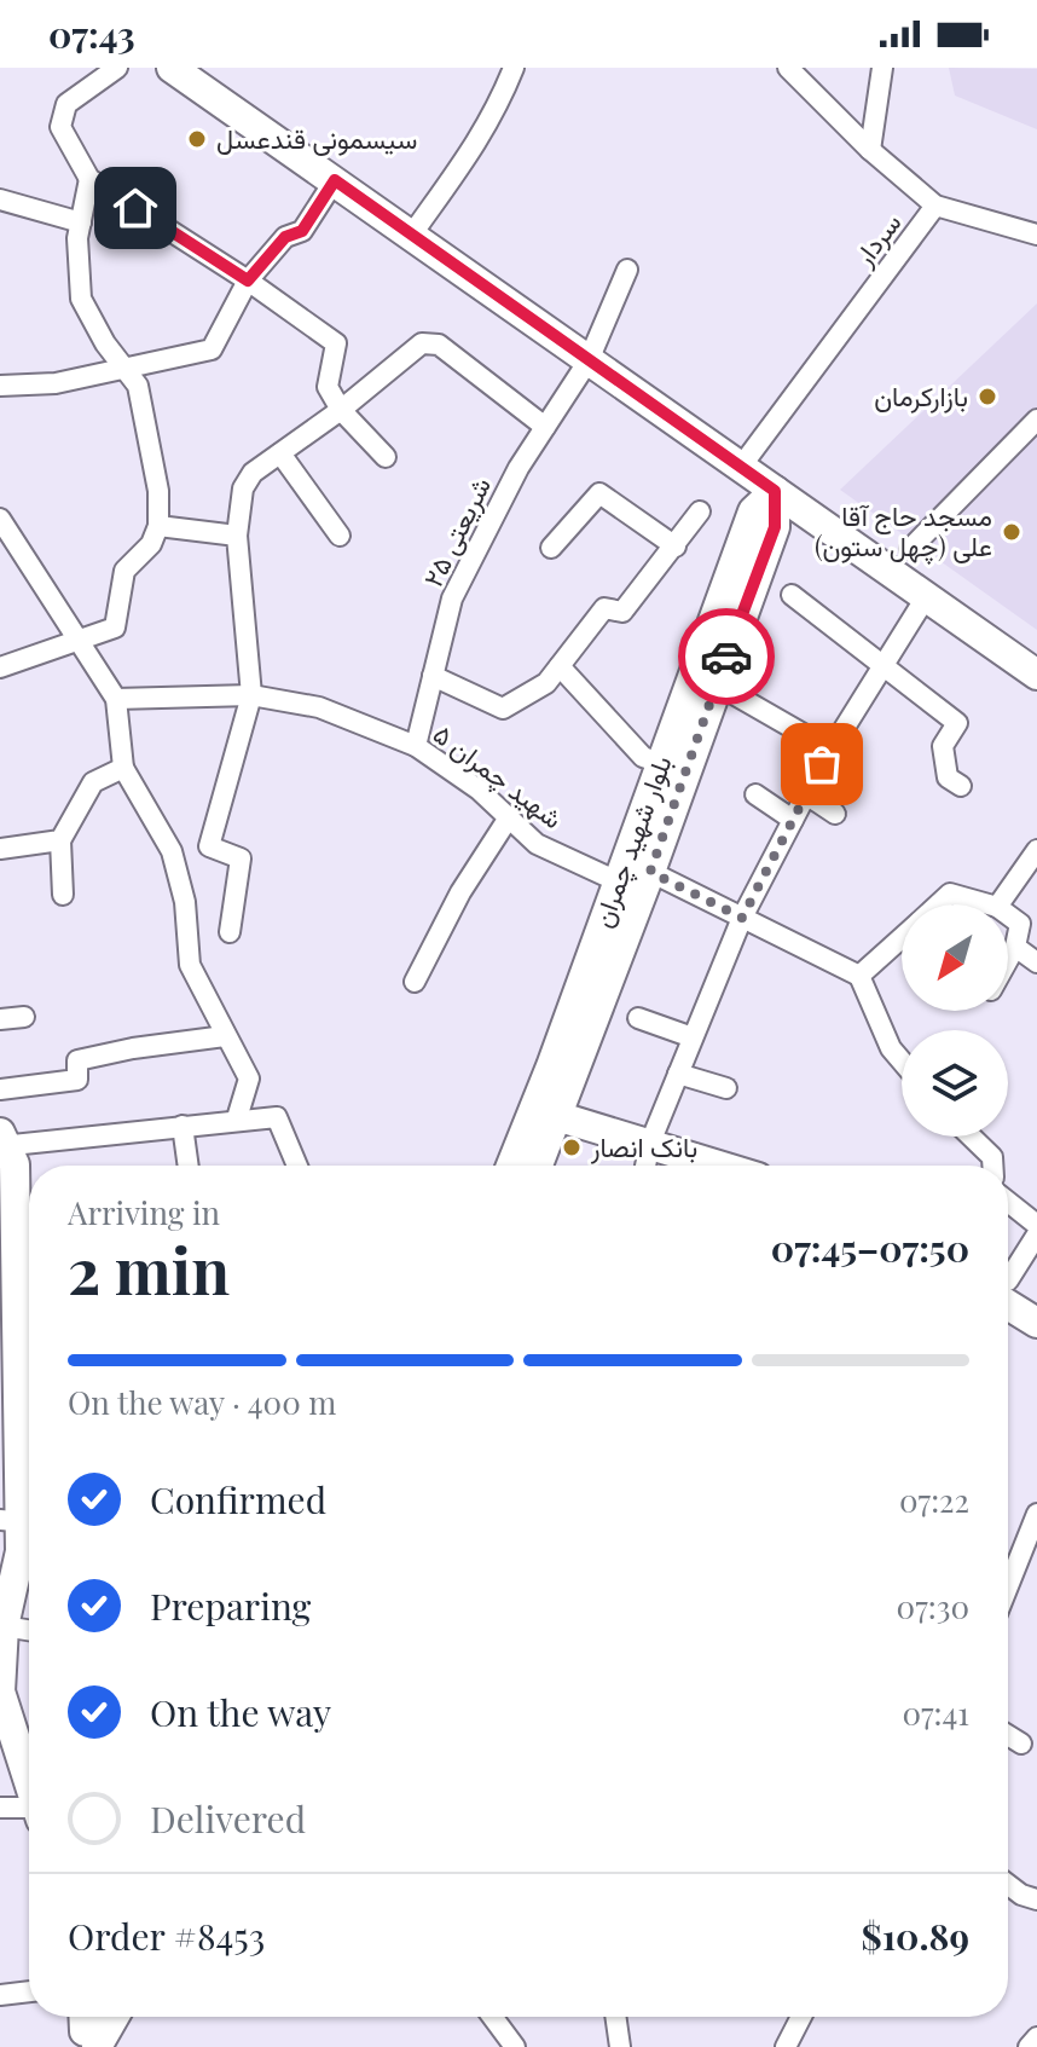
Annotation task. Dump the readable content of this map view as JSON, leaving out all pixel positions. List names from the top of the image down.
{
  "streets": {
    "main road": ["بلوار شهید چمران"],
    "street": ["سردار", "شریعتی ۲۵", "شهید چمران ۵"]
  },
  "crossings": [
    ["شریعتی ۲۵", "شهید چمران ۵"],
    ["شهید چمران ۵", "بلوار شهید چمران"]
  ],
  "places": [
    "سیسمونی قندعسل",
    "بازارکرمان",
    "مسجد حاج آقا علی (چهل ستون)",
    "بانک انصار"
  ],
  "north": "bottom left",
  "page": {
    "status": "07:43",
    "heading": ["2 min", "Arriving in", "07:45–07:50"],
    "panel": ["Order #8453", "$10.89"],
    "bar": "On the way · 400 m",
    "list": [
      ["Confirmed", "07:22"],
      ["Preparing", "07:30"],
      ["On the way", "07:41"],
      "Delivered"
    ]
  }
}
